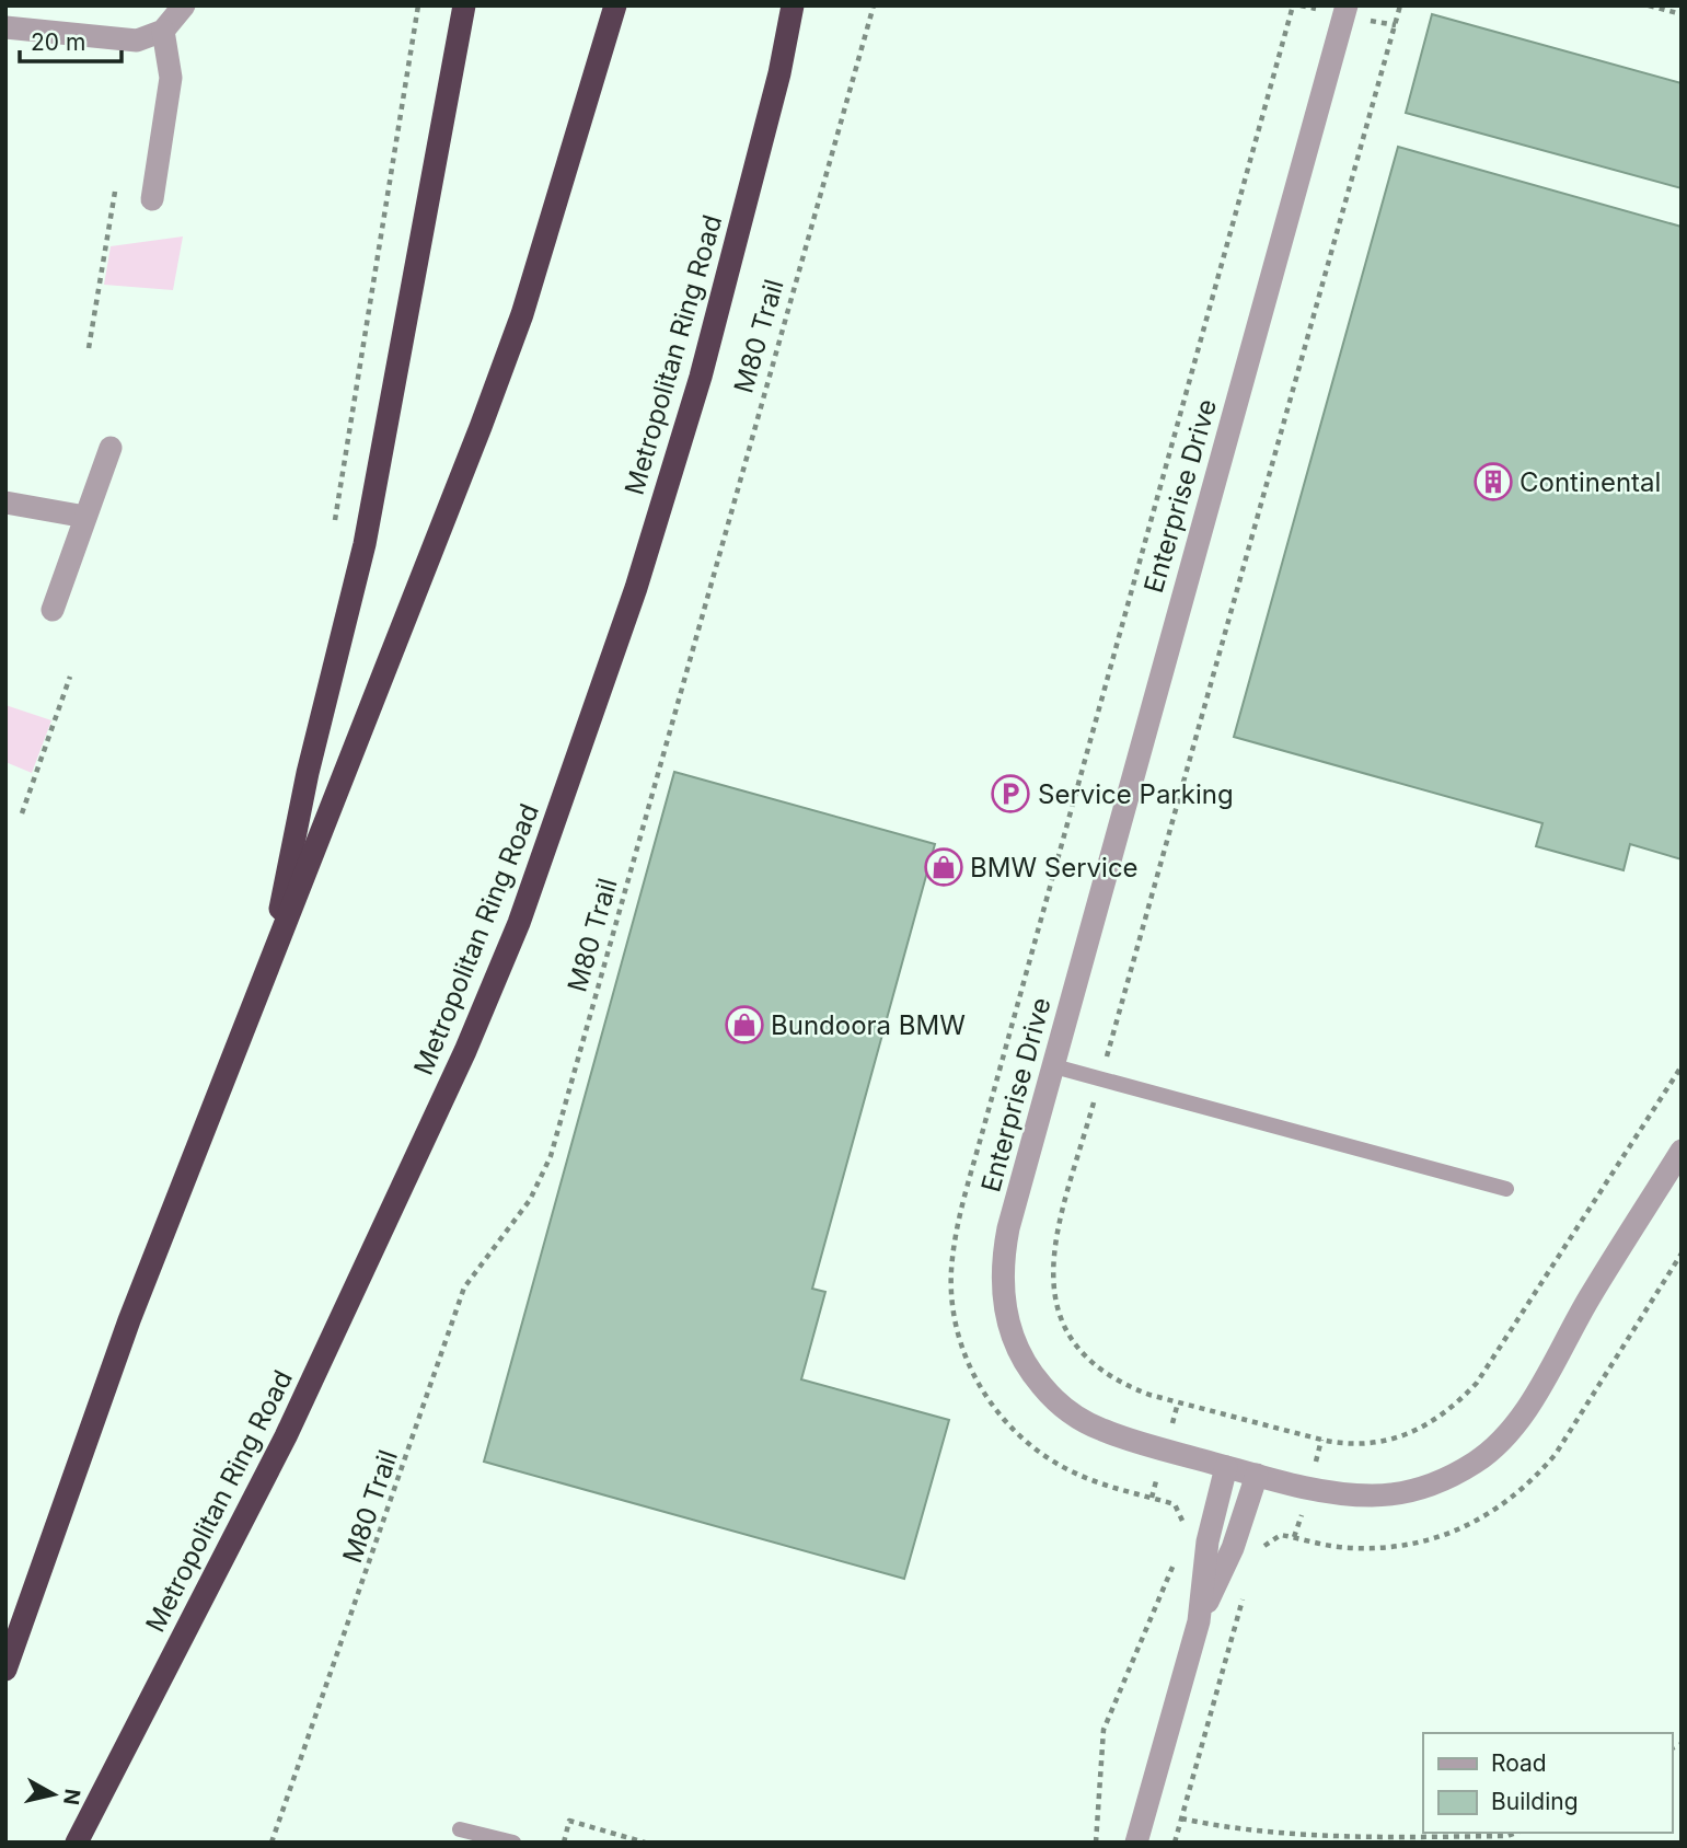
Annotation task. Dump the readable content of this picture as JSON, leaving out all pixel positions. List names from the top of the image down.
{
  "streets": {
    "highway": ["Metropolitan Ring Road"],
    "street": ["Enterprise Drive"],
    "path": ["M80 Trail"]
  },
  "places": {
    "building": ["Continental"],
    "parking": ["Service Parking"],
    "shop": ["BMW Service", "Bundoora BMW"]
  },
  "legend": ["Road", "Building"],
  "scale_bar": "20 m",
  "north": "right"
}
